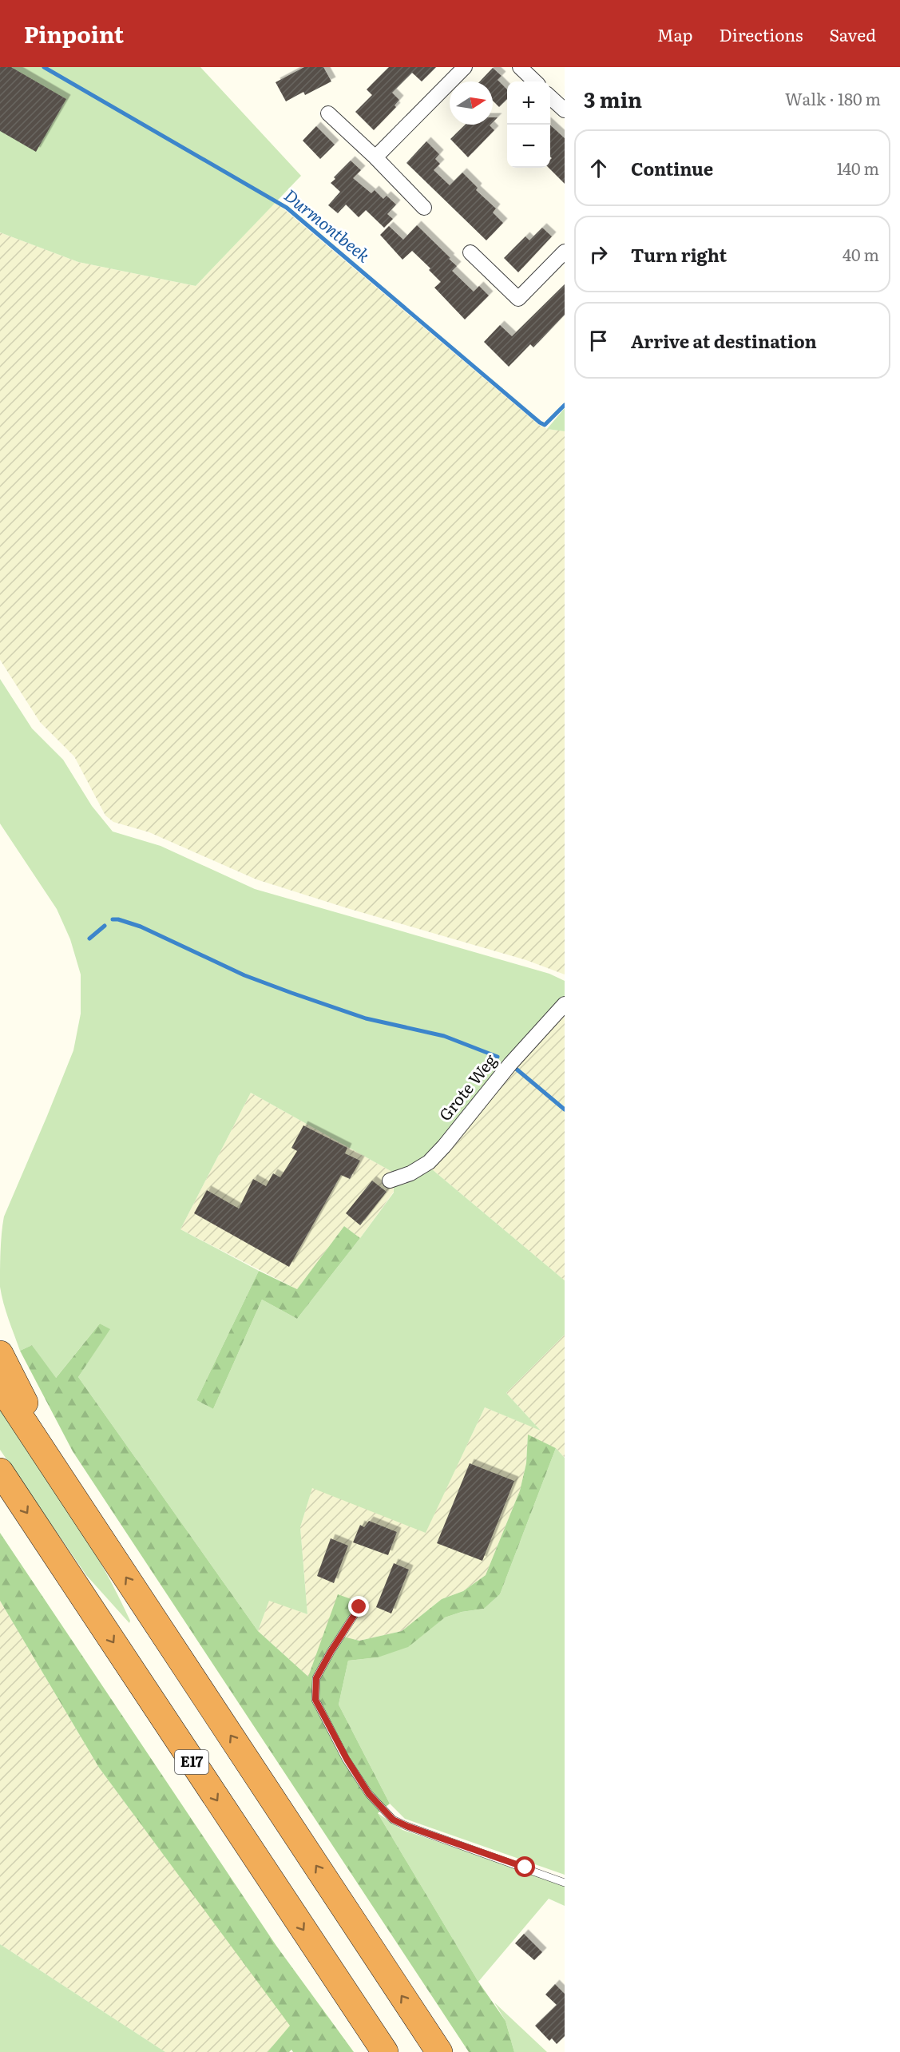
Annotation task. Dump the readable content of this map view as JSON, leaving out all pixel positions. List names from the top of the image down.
{
  "streets": {
    "highway": ["E17"],
    "street": ["Grote Weg"]
  },
  "water": ["Durmontbeek"],
  "north": "right",
  "page": {
    "header": "Pinpoint",
    "nav": ["Map", "Directions", "Saved"],
    "heading": ["3 min", "Walk · 180 m"],
    "map_buttons": ["+", "−"],
    "list": [
      ["Continue", "140 m"],
      ["Turn right", "40 m"],
      "Arrive at destination"
    ]
  }
}
